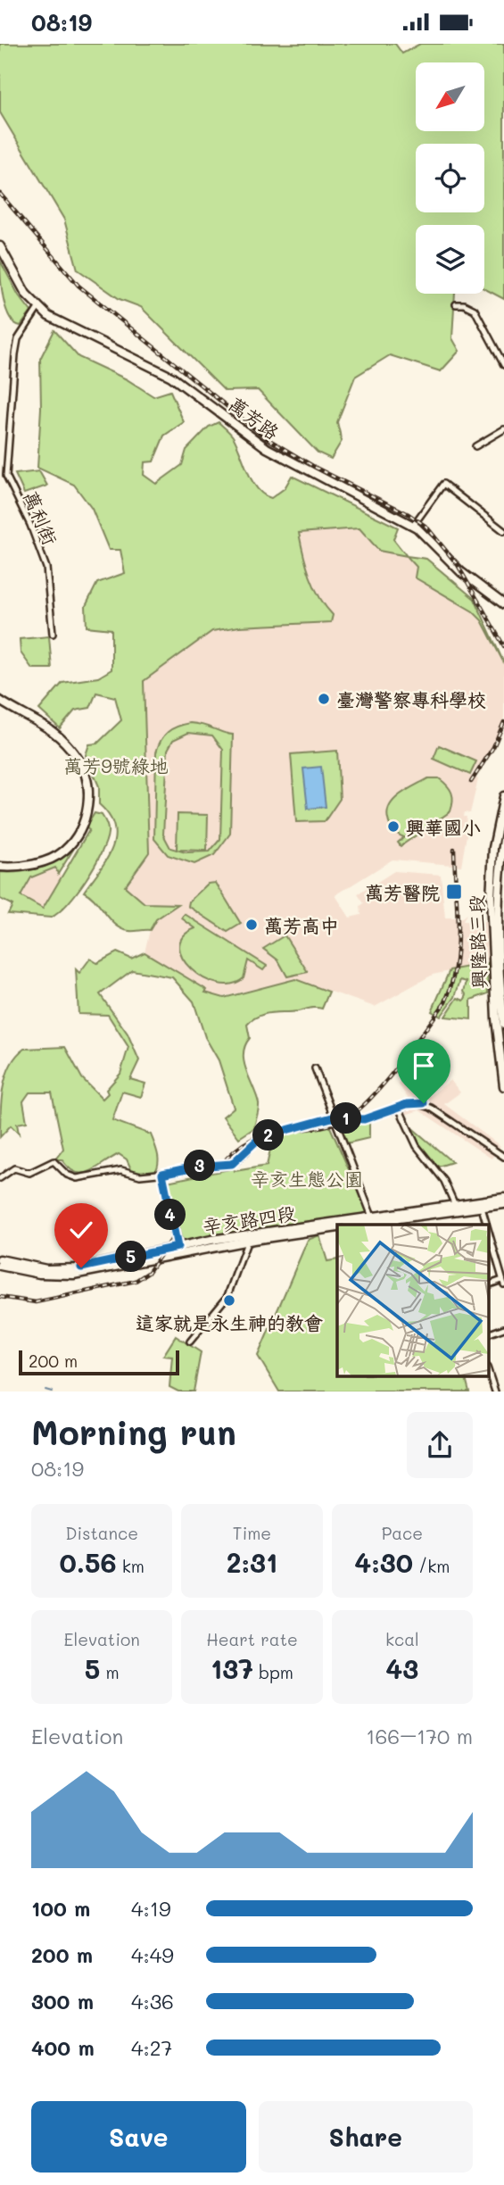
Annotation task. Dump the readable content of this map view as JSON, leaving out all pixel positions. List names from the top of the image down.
{
  "streets": {
    "main road": ["萬芳路", "興隆路三段", "辛亥路四段"],
    "street": ["萬利街"]
  },
  "crossings": [
    ["萬芳路", "萬利街"]
  ],
  "parks": ["萬芳9號綠地", "辛亥生態公園"],
  "places": {
    "other": [
      "臺灣警察專科學校",
      "興華國小",
      "萬芳高中",
      "這家就是永生神的教會"
    ],
    "transit": ["萬芳醫院"]
  },
  "scale_bar": "200 m",
  "north": "bottom left",
  "page": {
    "status": "08:19",
    "pins": [
      "1",
      "2",
      "3",
      "4",
      "5"
    ],
    "scale": "200 m",
    "heading": ["Morning run", "08:19"],
    "stats": [
      ["Distance", "0.56 km"],
      ["Time", "2:31"],
      ["Pace", "4:30 /km"],
      ["Elevation", "5 m"],
      ["Heart rate", "137 bpm"],
      ["kcal", "43"]
    ],
    "chart": ["Elevation", "166–170 m"],
    "list": [
      {
        "name": "100 m",
        "note": "4:19"
      },
      {
        "name": "200 m",
        "note": "4:49"
      },
      {
        "name": "300 m",
        "note": "4:36"
      },
      {
        "name": "400 m",
        "note": "4:27"
      }
    ],
    "buttons": ["Save", "Share"]
  }
}
